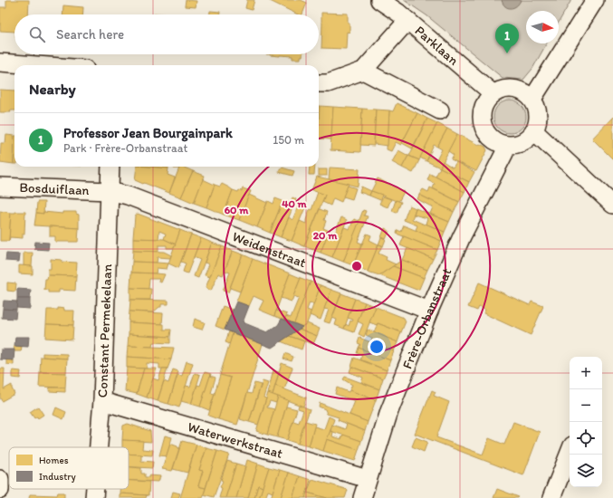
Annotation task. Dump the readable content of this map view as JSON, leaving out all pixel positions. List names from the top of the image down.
{
  "streets": {
    "street": [
      "Parklaan",
      "Bosduiflaan",
      "Weidenstraat",
      "Frère-Orbanstraat",
      "Constant Permekelaan",
      "Waterwerkstraat"
    ]
  },
  "crossings": [
    ["Parklaan", "Frère-Orbanstraat"],
    ["Bosduiflaan", "Weidenstraat"],
    ["Bosduiflaan", "Constant Permekelaan"],
    ["Weidenstraat", "Frère-Orbanstraat"],
    ["Weidenstraat", "Constant Permekelaan"],
    ["Frère-Orbanstraat", "Waterwerkstraat"],
    ["Constant Permekelaan", "Waterwerkstraat"]
  ],
  "legend": ["Homes", "Industry"],
  "north": "right",
  "page": {
    "search": "Search here",
    "pins": "1",
    "heading": "Nearby",
    "list": [
      {
        "mark": "1",
        "name": "Professor Jean Bourgainpark",
        "note": "Park · Frère-Orbanstraat",
        "value": "150 m"
      }
    ],
    "map_buttons": ["+", "−"]
  },
  "rings": ["40 m", "60 m", "20 m"]
}
